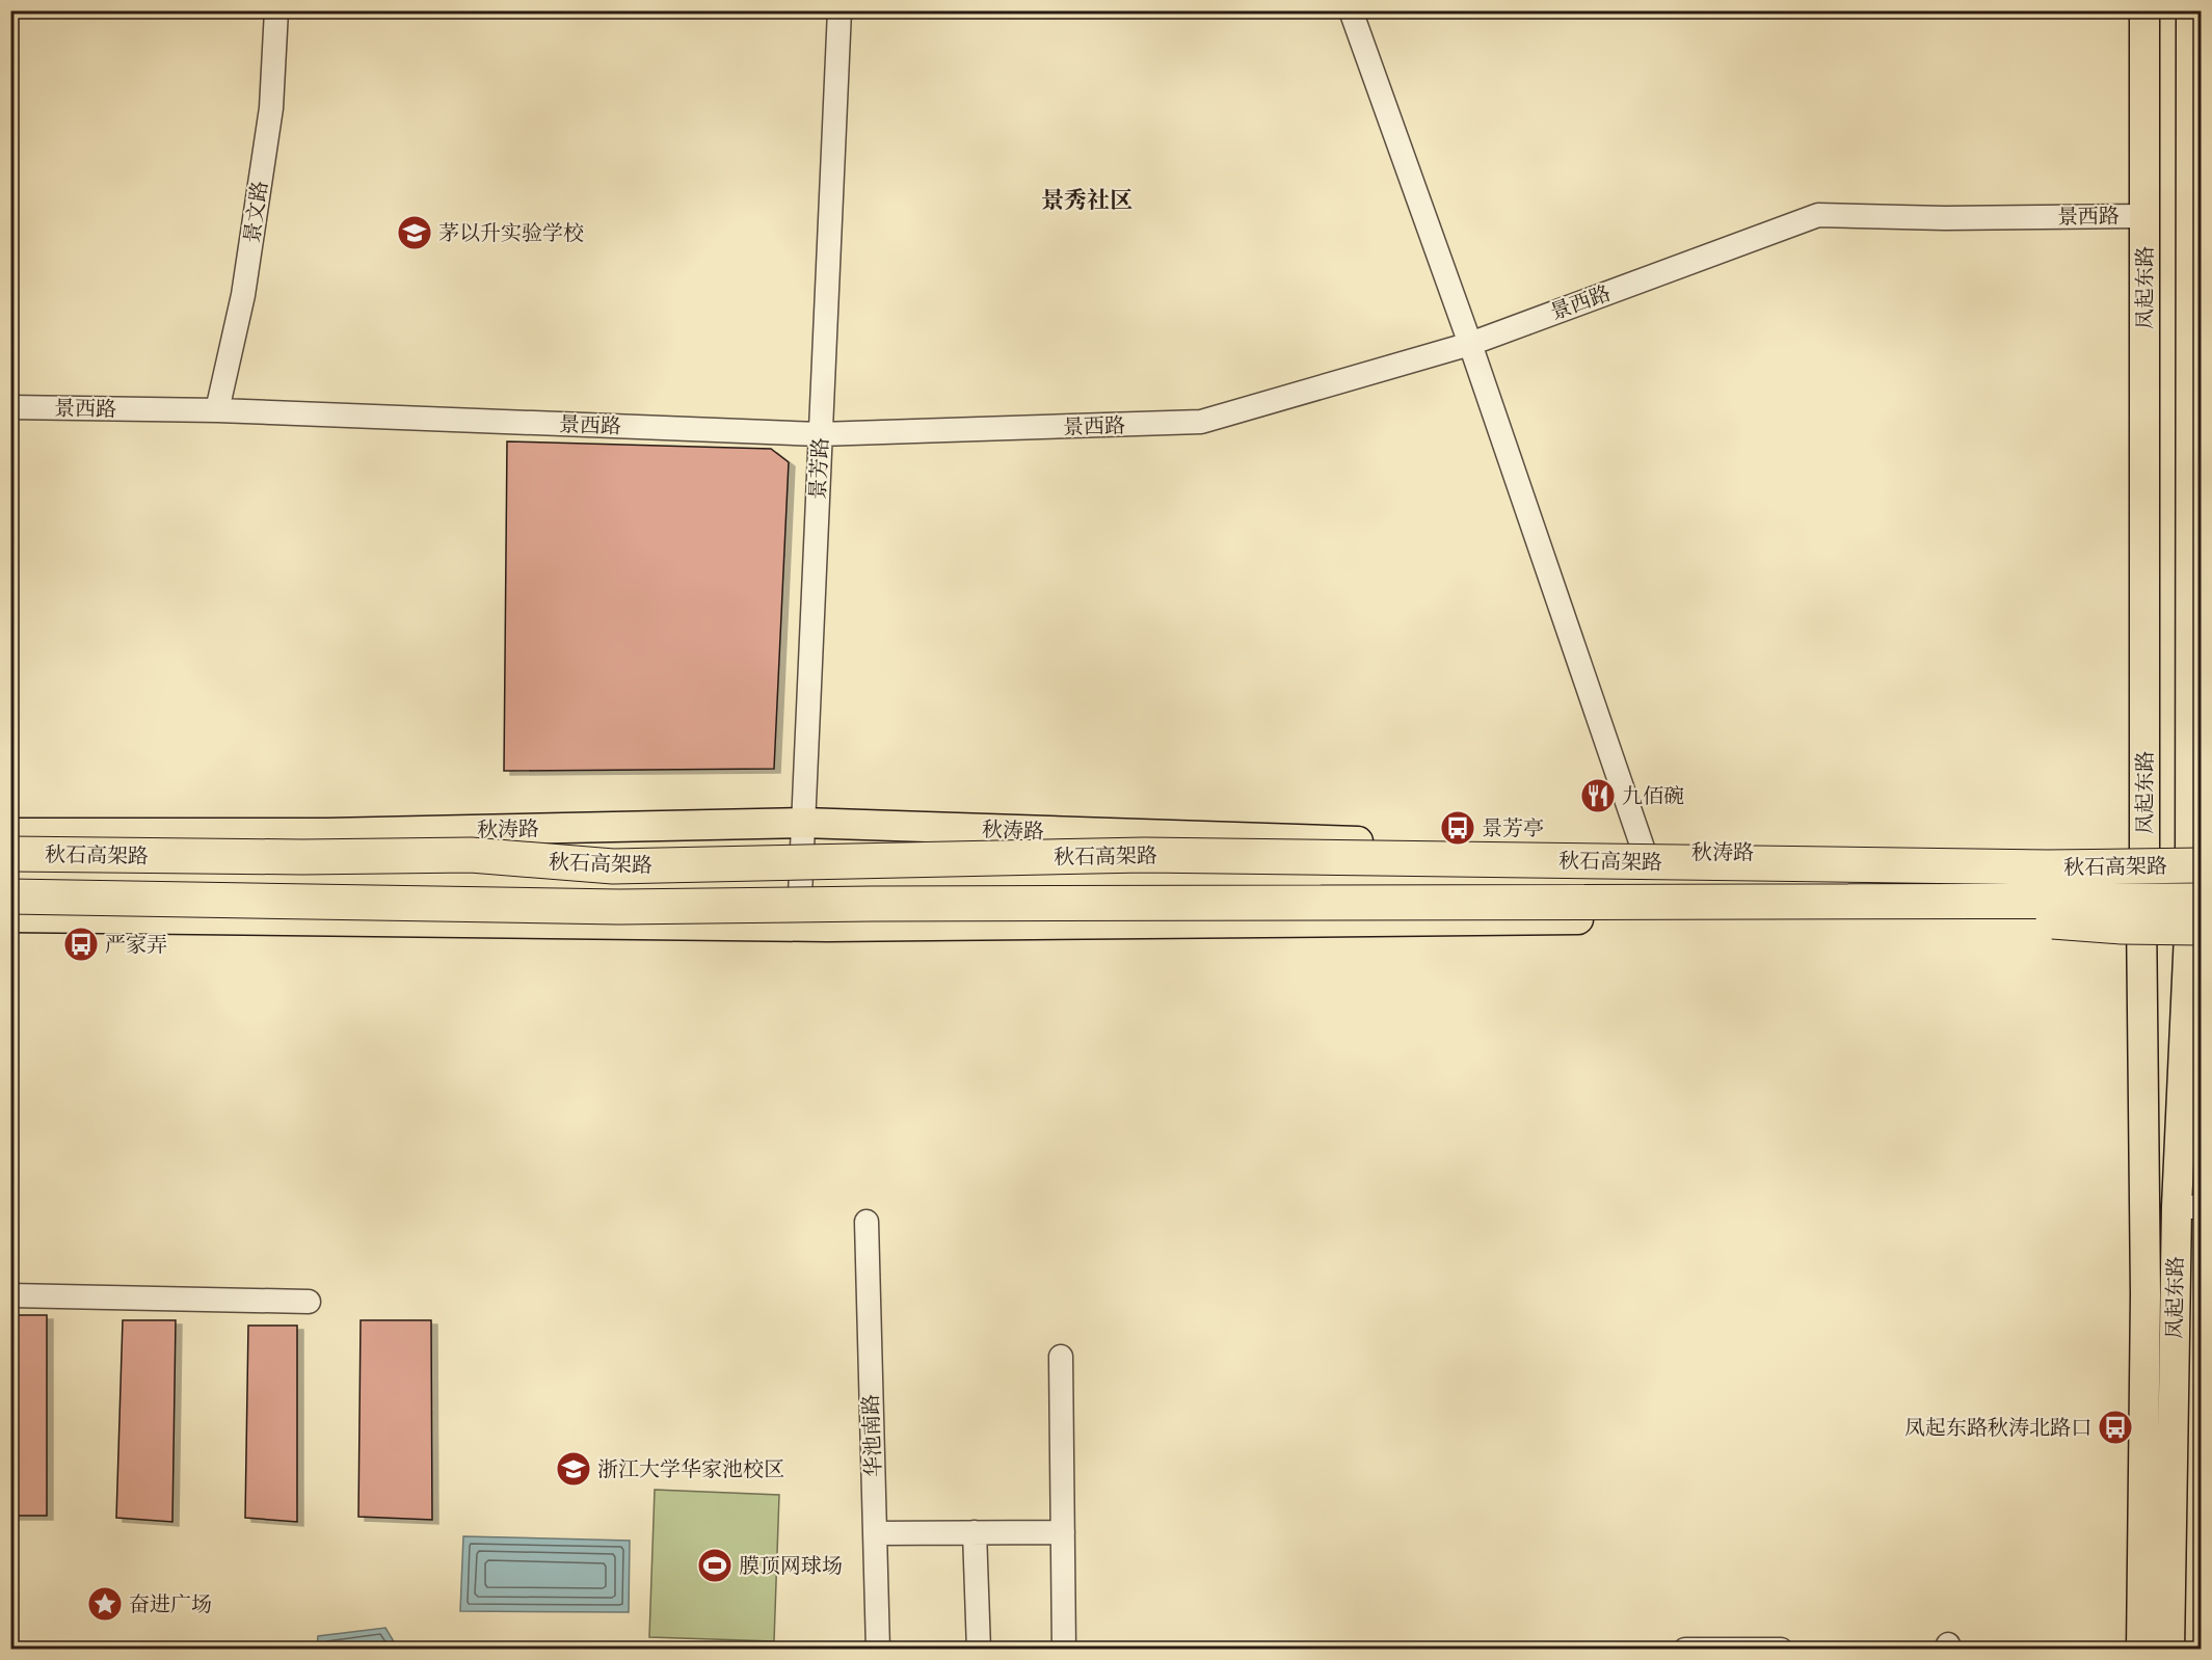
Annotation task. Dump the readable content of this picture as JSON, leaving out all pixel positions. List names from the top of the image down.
{
  "streets": {
    "highway": ["秋石高架路"],
    "main road": ["凤起东路", "秋涛路"],
    "street": [
      "景文路",
      "景西路",
      "景芳路",
      "华池南路"
    ]
  },
  "crossings": [
    ["景文路", "景西路"],
    ["景西路", "凤起东路"],
    ["景西路", "景芳路"],
    ["凤起东路", "秋涛路"],
    ["凤起东路", "秋石高架路"],
    ["景芳路", "秋涛路"],
    ["秋涛路", "秋石高架路"]
  ],
  "districts": ["景秀社区"],
  "places": {
    "school or university": ["茅以升实验学校", "浙江大学华家池校区"],
    "restaurant": ["九佰碗"],
    "bus stop": ["景芳亭", "严家弄", "凤起东路秋涛北路口"],
    "sports": ["膜顶网球场"],
    "place": ["奋进广场"]
  }
}
